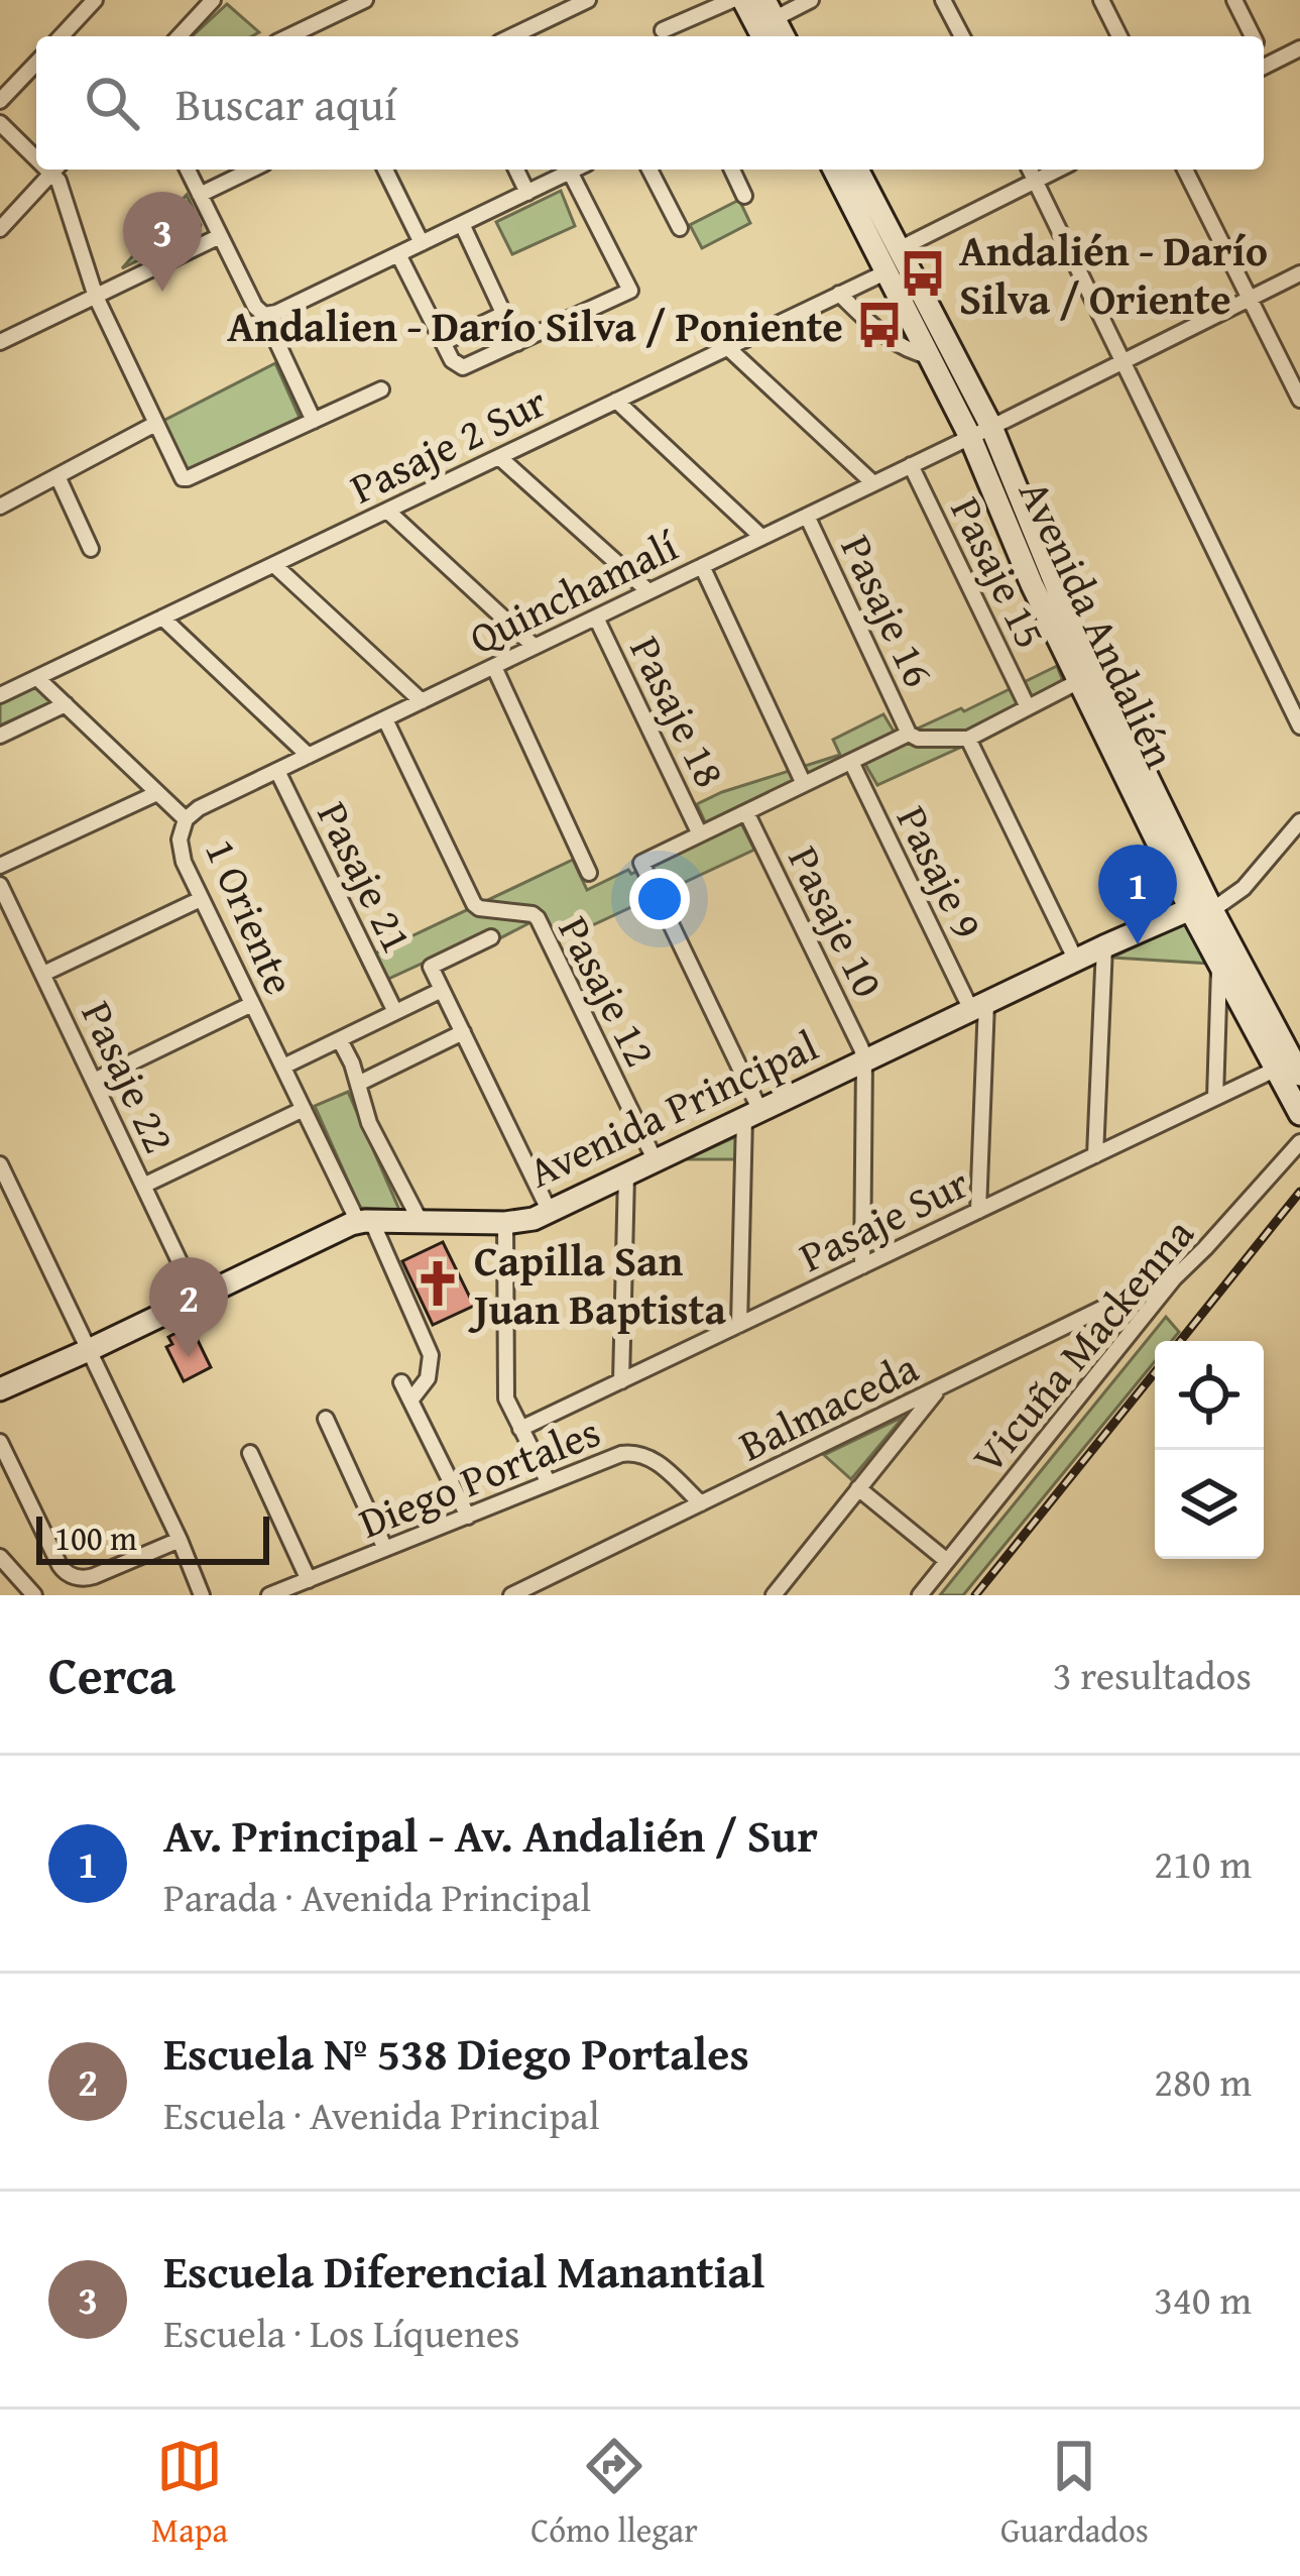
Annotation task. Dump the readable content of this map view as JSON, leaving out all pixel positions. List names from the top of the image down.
{
  "streets": {
    "main road": ["Avenida Andalién", "Avenida Principal"],
    "street": [
      "Pasaje 2 Sur",
      "Pasaje 15",
      "Quinchamalí",
      "Pasaje 16",
      "Pasaje 18",
      "Pasaje 9",
      "Pasaje 21",
      "1 Oriente",
      "Pasaje 10",
      "Pasaje 12",
      "Pasaje 22",
      "Pasaje Sur",
      "Vicuña Mackenna",
      "Balmaceda",
      "Diego Portales"
    ]
  },
  "crossings": [
    ["Pasaje 2 Sur", "Avenida Andalién"],
    ["Pasaje 2 Sur", "1 Oriente"],
    ["Pasaje 15", "Quinchamalí"],
    ["Quinchamalí", "Pasaje 16"],
    ["Quinchamalí", "Avenida Andalién"],
    ["Quinchamalí", "Pasaje 18"],
    ["Quinchamalí", "Pasaje 21"],
    ["Quinchamalí", "1 Oriente"],
    ["Quinchamalí", "Pasaje 12"],
    ["Avenida Andalién", "Avenida Principal"],
    ["Avenida Andalién", "Pasaje Sur"],
    ["Pasaje 9", "Avenida Principal"],
    ["1 Oriente", "Avenida Principal"],
    ["Pasaje 10", "Avenida Principal"],
    ["Pasaje 12", "Avenida Principal"],
    ["Pasaje 22", "Avenida Principal"],
    ["Vicuña Mackenna", "Balmaceda"],
    ["Balmaceda", "Diego Portales"]
  ],
  "places": {
    "bus stop": ["Andalién - Darío Silva / Oriente", "Andalien - Darío Silva / Poniente"],
    "church": ["Capilla San Juan Baptista"]
  },
  "scale_bar": "100 m",
  "page": {
    "search": "Buscar aquí",
    "pins": ["3", "1", "2"],
    "scale": "100 m",
    "heading": ["Cerca", "3 resultados"],
    "list": [
      {
        "mark": "1",
        "name": "Av. Principal - Av. Andalién / Sur",
        "note": "Parada · Avenida Principal",
        "value": "210 m"
      },
      {
        "mark": "2",
        "name": "Escuela Nº 538 Diego Portales",
        "note": "Escuela · Avenida Principal",
        "value": "280 m"
      },
      {
        "mark": "3",
        "name": "Escuela Diferencial Manantial",
        "note": "Escuela · Los Líquenes",
        "value": "340 m"
      }
    ],
    "nav": ["Mapa", "Cómo llegar", "Guardados"]
  }
}
